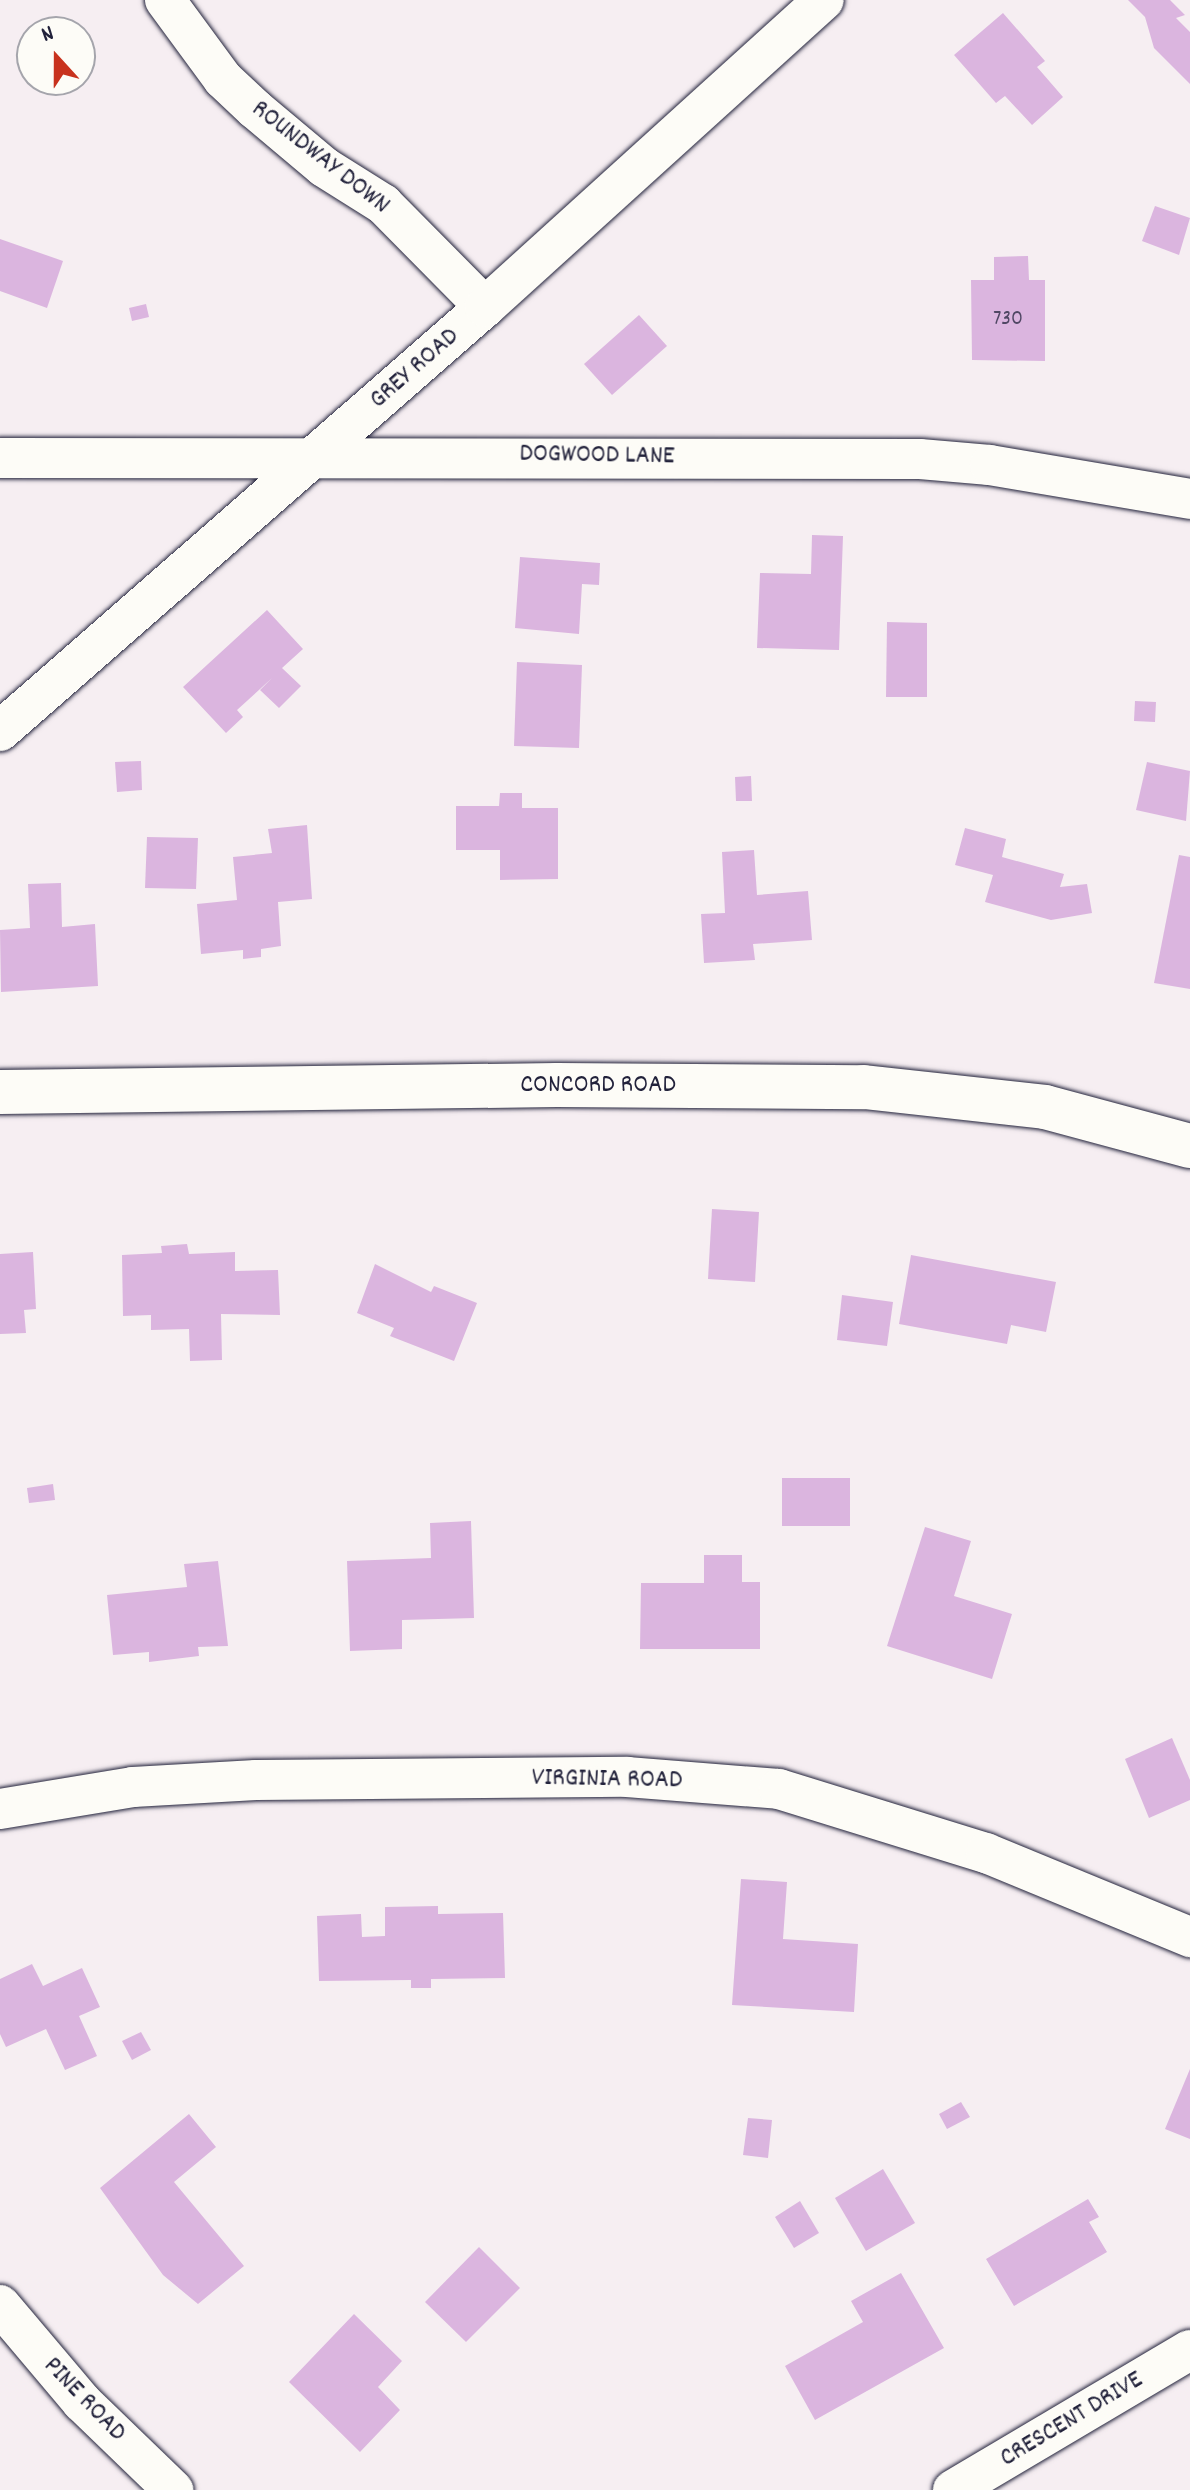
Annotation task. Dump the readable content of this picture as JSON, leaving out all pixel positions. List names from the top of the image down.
{
  "streets": {
    "main road": ["CONCORD ROAD"],
    "street": [
      "ROUNDWAY DOWN",
      "GREY ROAD",
      "DOGWOOD LANE",
      "VIRGINIA ROAD",
      "PINE ROAD",
      "CRESCENT DRIVE"
    ]
  },
  "crossings": [
    ["ROUNDWAY DOWN", "GREY ROAD"],
    ["GREY ROAD", "DOGWOOD LANE"]
  ],
  "house_numbers": ["730"],
  "north": "top"
}
